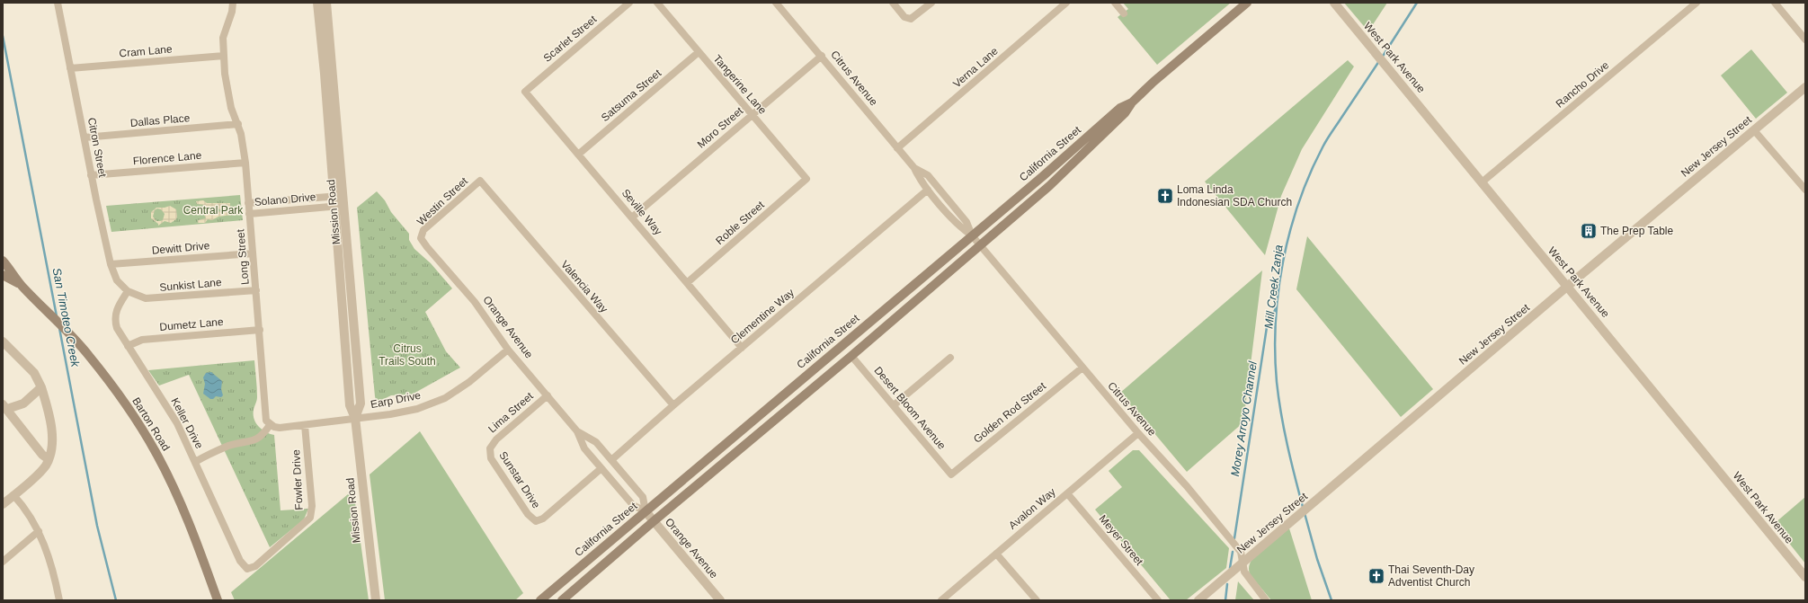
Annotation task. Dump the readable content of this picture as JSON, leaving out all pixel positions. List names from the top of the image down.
{
  "streets": {
    "main road": ["California Street", "Barton Road"],
    "street": [
      "Scarlet Street",
      "Cram Lane",
      "West Park Avenue",
      "Verna Lane",
      "Citrus Avenue",
      "Tangerine Lane",
      "Rancho Drive",
      "Satsuma Street",
      "Dallas Place",
      "Moro Street",
      "New Jersey Street",
      "Citron Street",
      "Florence Lane",
      "Solano Drive",
      "Westin Street",
      "Mission Road",
      "Seville Way",
      "Roble Street",
      "Dewitt Drive",
      "Long Street",
      "Sunkist Lane",
      "Valencia Way",
      "Clementine Way",
      "Dumetz Lane",
      "Orange Avenue",
      "Earp Drive",
      "Desert Bloom Avenue",
      "Lima Street",
      "Golden Rod Street",
      "Keller Drive",
      "Fowler Drive",
      "Sunstar Drive",
      "Avalon Way",
      "Meyer Street"
    ]
  },
  "crossings": [
    ["Scarlet Street", "Seville Way"],
    ["Cram Lane", "Citron Street"],
    ["Cram Lane", "Long Street"],
    ["West Park Avenue", "Rancho Drive"],
    ["West Park Avenue", "New Jersey Street"],
    ["Verna Lane", "Citrus Avenue"],
    ["Citrus Avenue", "Moro Street"],
    ["Citrus Avenue", "New Jersey Street"],
    ["Citrus Avenue", "California Street"],
    ["Citrus Avenue", "Clementine Way"],
    ["Citrus Avenue", "Golden Rod Street"],
    ["Citrus Avenue", "Avalon Way"],
    ["Tangerine Lane", "Satsuma Street"],
    ["Tangerine Lane", "Moro Street"],
    ["Tangerine Lane", "Roble Street"],
    ["Satsuma Street", "Seville Way"],
    ["Dallas Place", "Citron Street"],
    ["Dallas Place", "Long Street"],
    ["Moro Street", "Seville Way"],
    ["Citron Street", "Florence Lane"],
    ["Citron Street", "Dewitt Drive"],
    ["Citron Street", "Sunkist Lane"],
    ["Citron Street", "Keller Drive"],
    ["California Street", "Orange Avenue"],
    ["California Street", "Desert Bloom Avenue"],
    ["Florence Lane", "Long Street"],
    ["Solano Drive", "Mission Road"],
    ["Solano Drive", "Long Street"],
    ["Westin Street", "Valencia Way"],
    ["Westin Street", "Orange Avenue"],
    ["Mission Road", "Earp Drive"],
    ["Seville Way", "Roble Street"],
    ["Seville Way", "Clementine Way"],
    ["Dewitt Drive", "Long Street"],
    ["Long Street", "Sunkist Lane"],
    ["Long Street", "Dumetz Lane"],
    ["Long Street", "Earp Drive"],
    ["Sunkist Lane", "Keller Drive"],
    ["Valencia Way", "Clementine Way"],
    ["Clementine Way", "Orange Avenue"],
    ["Dumetz Lane", "Keller Drive"],
    ["Orange Avenue", "Earp Drive"],
    ["Orange Avenue", "Lima Street"],
    ["Orange Avenue", "Sunstar Drive"],
    ["Earp Drive", "Fowler Drive"],
    ["Desert Bloom Avenue", "Golden Rod Street"],
    ["Lima Street", "Sunstar Drive"],
    ["Keller Drive", "Fowler Drive"],
    ["Avalon Way", "Meyer Street"]
  ],
  "water": ["Mill Creek Zanja", "San Timoteo Creek", "Morey Arroyo Channel"],
  "parks": ["Central Park", "Citrus Trails South"],
  "places": {
    "church": ["Loma Linda Indonesian SDA Church", "Thai Seventh-Day Adventist Church"],
    "building": ["The Prep Table"]
  }
}
